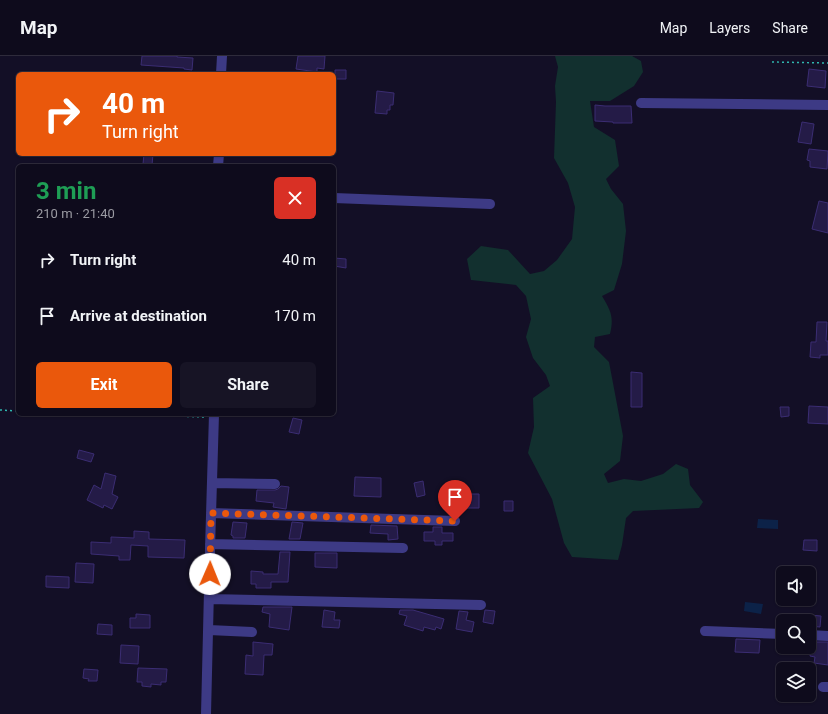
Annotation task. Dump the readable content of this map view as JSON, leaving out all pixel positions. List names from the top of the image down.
{
  "page": {
    "header": "Map",
    "nav": ["Map", "Layers", "Share"],
    "turn": ["40 m", "Turn right"],
    "heading": ["3 min", "210 m · 21:40"],
    "list": [
      {
        "name": "Turn right",
        "value": "40 m"
      },
      {
        "name": "Arrive at destination",
        "value": "170 m"
      }
    ],
    "buttons": ["Exit", "Share"]
  }
}
